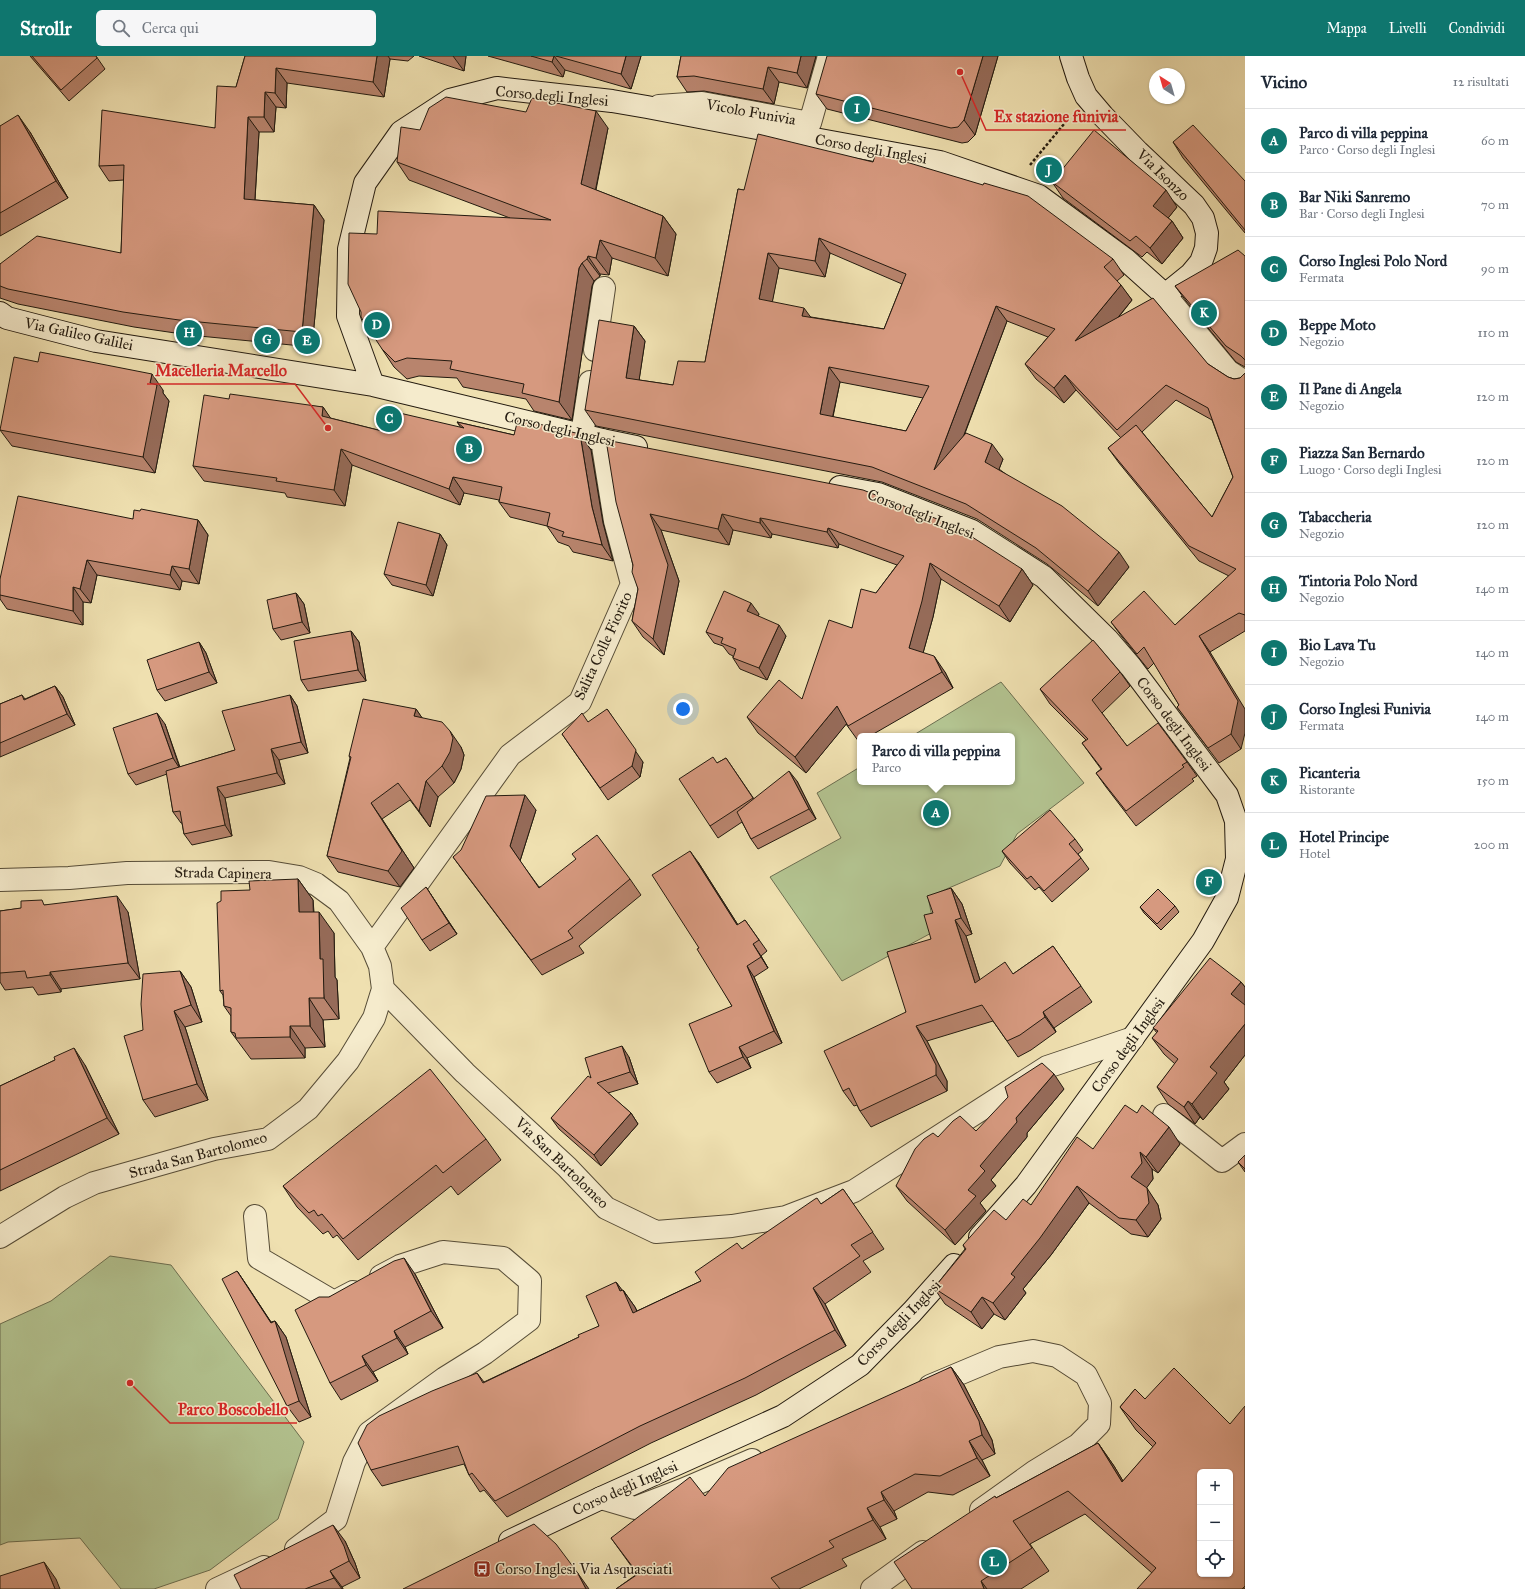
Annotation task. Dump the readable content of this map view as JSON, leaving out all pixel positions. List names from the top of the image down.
{
  "streets": {
    "street": [
      "Corso degli Inglesi",
      "Vicolo Funivia",
      "Via Isonzo",
      "Via Galileo Galilei",
      "Salita Colle Fiorito",
      "Strada Capinera",
      "Strada San Bartolomeo",
      "Via San Bartolomeo"
    ]
  },
  "crossings": [
    ["Corso degli Inglesi", "Vicolo Funivia"],
    ["Corso degli Inglesi", "Via Isonzo"],
    ["Corso degli Inglesi", "Via Galileo Galilei"],
    ["Corso degli Inglesi", "Salita Colle Fiorito"],
    ["Corso degli Inglesi", "Via San Bartolomeo"],
    ["Salita Colle Fiorito", "Strada Capinera"],
    ["Strada Capinera", "Strada San Bartolomeo"],
    ["Strada Capinera", "Via San Bartolomeo"],
    ["Strada San Bartolomeo", "Via San Bartolomeo"]
  ],
  "places": {
    "other": ["Ex stazione funivia", "Macelleria Marcello", "Parco Boscobello"],
    "bus stop": ["Corso Inglesi Via Asquasciati"]
  },
  "north": "top left",
  "page": {
    "header": "Strollr",
    "search": "Cerca qui",
    "nav": ["Mappa", "Livelli", "Condividi"],
    "heading": ["Vicino", "12 risultati"],
    "pins": [
      "I",
      "J",
      "K",
      "D",
      "H",
      "G",
      "E",
      "C",
      "B",
      "A",
      "F",
      "L"
    ],
    "list": [
      {
        "mark": "A",
        "name": "Parco di villa peppina",
        "note": "Parco · Corso degli Inglesi",
        "value": "60 m"
      },
      {
        "mark": "B",
        "name": "Bar Niki Sanremo",
        "note": "Bar · Corso degli Inglesi",
        "value": "70 m"
      },
      {
        "mark": "C",
        "name": "Corso Inglesi Polo Nord",
        "note": "Fermata",
        "value": "90 m"
      },
      {
        "mark": "D",
        "name": "Beppe Moto",
        "note": "Negozio",
        "value": "110 m"
      },
      {
        "mark": "E",
        "name": "Il Pane di Angela",
        "note": "Negozio",
        "value": "120 m"
      },
      {
        "mark": "F",
        "name": "Piazza San Bernardo",
        "note": "Luogo · Corso degli Inglesi",
        "value": "120 m"
      },
      {
        "mark": "G",
        "name": "Tabaccheria",
        "note": "Negozio",
        "value": "120 m"
      },
      {
        "mark": "H",
        "name": "Tintoria Polo Nord",
        "note": "Negozio",
        "value": "140 m"
      },
      {
        "mark": "I",
        "name": "Bio Lava Tu",
        "note": "Negozio",
        "value": "140 m"
      },
      {
        "mark": "J",
        "name": "Corso Inglesi Funivia",
        "note": "Fermata",
        "value": "140 m"
      },
      {
        "mark": "K",
        "name": "Picanteria",
        "note": "Ristorante",
        "value": "150 m"
      },
      {
        "mark": "L",
        "name": "Hotel Principe",
        "note": "Hotel",
        "value": "200 m"
      }
    ],
    "popup": ["Parco di villa peppina", "Parco"],
    "map_buttons": ["+", "−"]
  }
}
